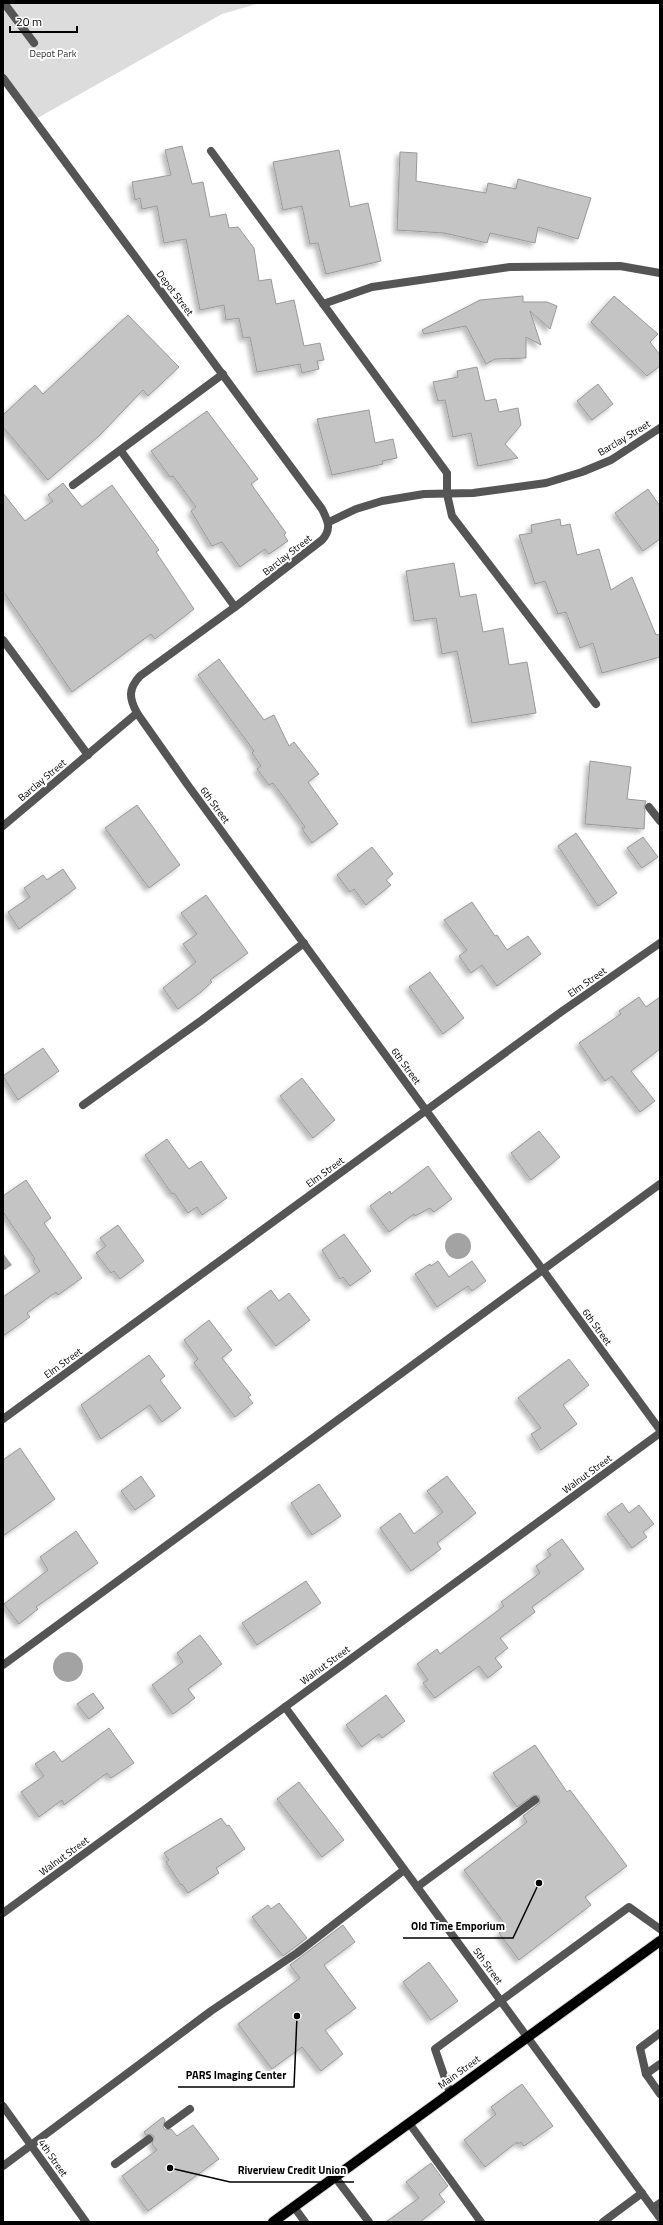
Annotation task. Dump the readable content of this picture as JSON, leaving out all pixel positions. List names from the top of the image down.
{
  "streets": {
    "main road": ["Main Street"],
    "street": [
      "Depot Street",
      "Barclay Street",
      "6th Street",
      "Elm Street",
      "Walnut Street",
      "5th Street",
      "4th Street"
    ]
  },
  "crossings": [
    ["Depot Street", "Barclay Street"],
    ["Barclay Street", "6th Street"],
    ["6th Street", "Elm Street"],
    ["Walnut Street", "5th Street"],
    ["5th Street", "Main Street"]
  ],
  "parks": ["Depot Park"],
  "places": ["Old Time Emporium", "PARS Imaging Center", "Riverview Credit Union"],
  "scale_bar": "20 m"
}
